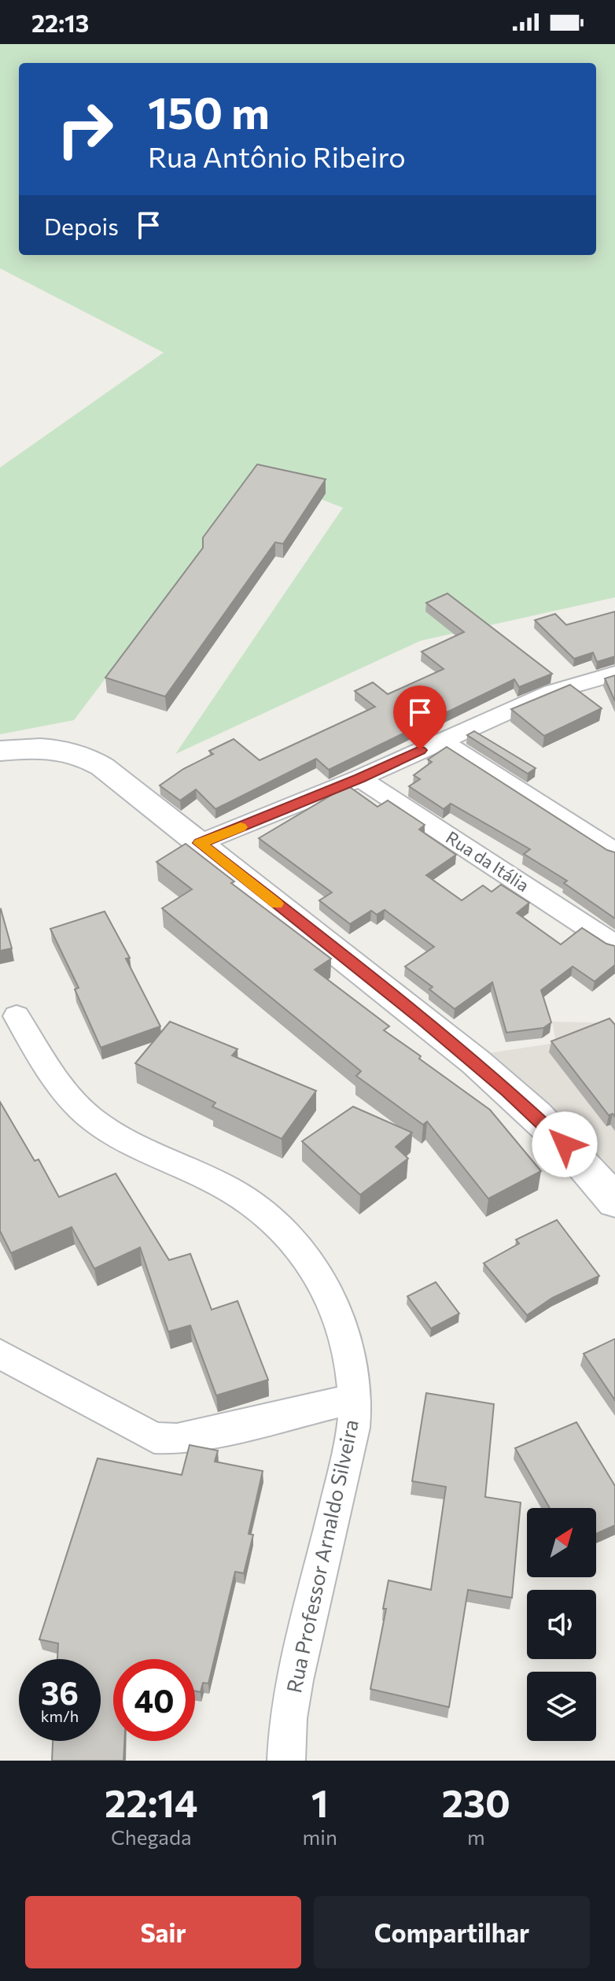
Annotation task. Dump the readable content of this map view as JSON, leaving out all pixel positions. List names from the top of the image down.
{
  "streets": {
    "street": ["Rua da Itália", "Rua Professor Arnaldo Silveira"]
  },
  "north": "top right",
  "page": {
    "status": "22:13",
    "turn": ["150 m", "Rua Antônio Ribeiro"],
    "then": "Depois",
    "speed": "36 km/h",
    "limit": "40",
    "eta": [
      "22:14",
      "Chegada",
      "1",
      "min",
      "230",
      "m"
    ],
    "buttons": ["Sair", "Compartilhar"]
  }
}
